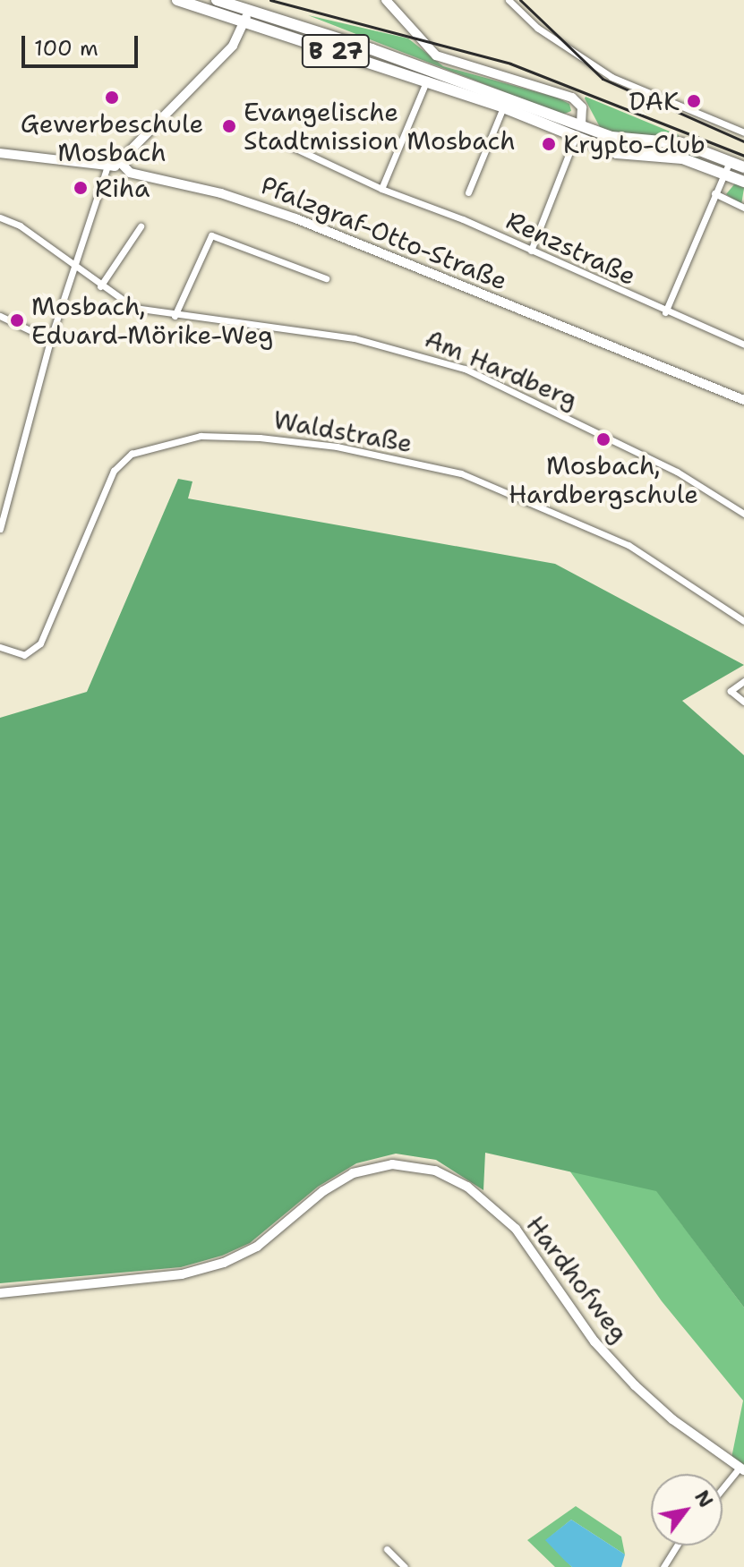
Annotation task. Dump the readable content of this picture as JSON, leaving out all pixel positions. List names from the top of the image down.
{
  "streets": {
    "main road": ["B 27"],
    "street": [
      "Pfalzgraf-Otto-Straße",
      "Renzstraße",
      "Am Hardberg",
      "Waldstraße",
      "Hardhofweg"
    ]
  },
  "places": [
    "Gewerbeschule Mosbach",
    "DAK",
    "Evangelische Stadtmission Mosbach",
    "Krypto-Club",
    "Riha",
    "Mosbach, Eduard-Mörike-Weg",
    "Mosbach, Hardbergschule"
  ],
  "scale_bar": "100 m",
  "north": "top right"
}
